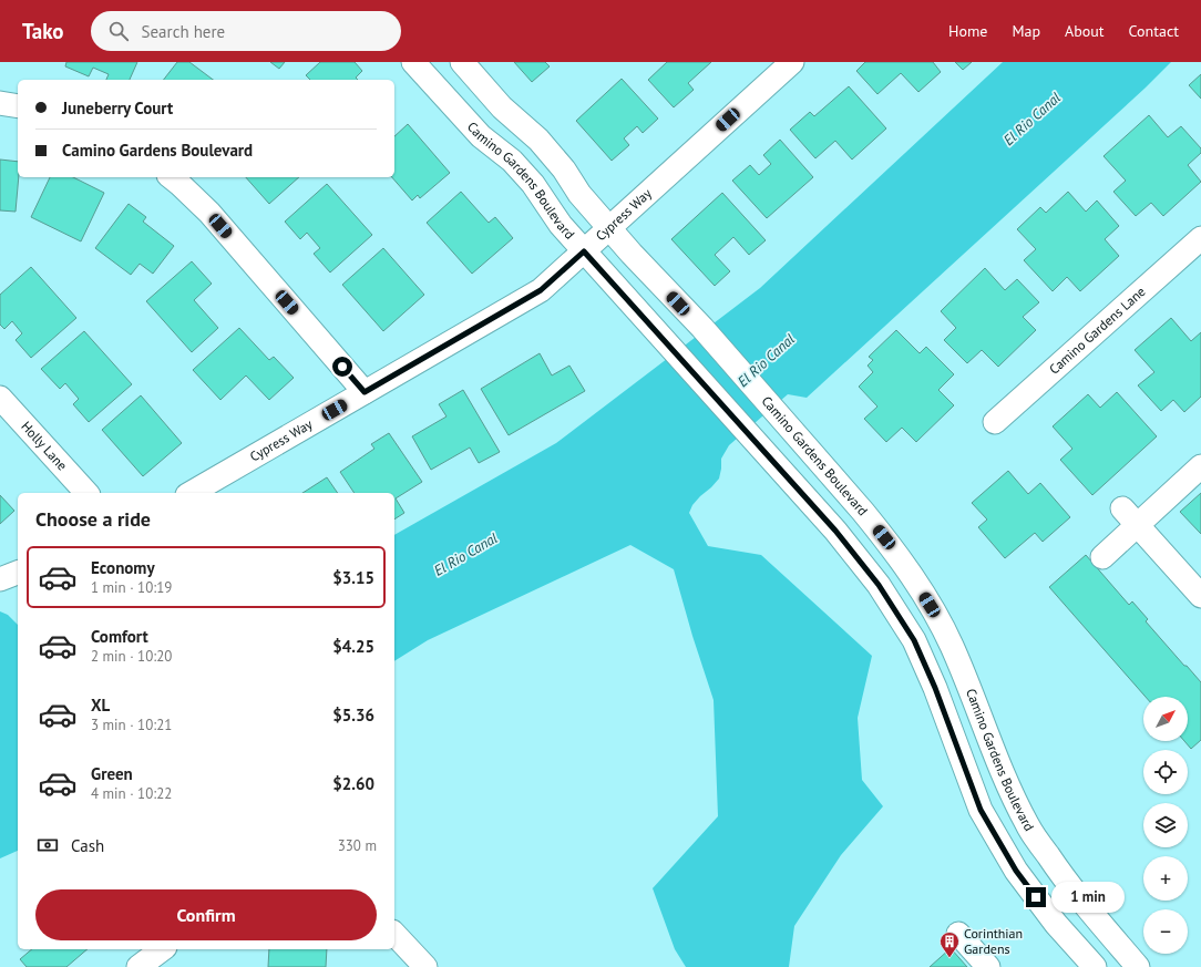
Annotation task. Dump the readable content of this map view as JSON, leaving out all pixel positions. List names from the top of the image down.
{
  "streets": {
    "street": [
      "Camino Gardens Boulevard",
      "Cypress Way",
      "Camino Gardens Lane",
      "Holly Lane"
    ]
  },
  "crossings": [
    ["Camino Gardens Boulevard", "Cypress Way"]
  ],
  "water": ["El Rio Canal"],
  "places": {
    "building": ["Corinthian Gardens"]
  },
  "north": "top right",
  "page": {
    "header": "Tako",
    "search": "Search here",
    "nav": [
      "Home",
      "Map",
      "About",
      "Contact"
    ],
    "banner": ["Juneberry Court", "Camino Gardens Boulevard"],
    "heading": "Choose a ride",
    "list": [
      {
        "name": "Economy",
        "note": "1 min · 10:19",
        "value": "$3.15"
      },
      {
        "name": "Comfort",
        "note": "2 min · 10:20",
        "value": "$4.25"
      },
      {
        "name": "XL",
        "note": "3 min · 10:21",
        "value": "$5.36"
      },
      {
        "name": "Green",
        "note": "4 min · 10:22",
        "value": "$2.60"
      }
    ],
    "map_buttons": ["+", "−"],
    "pay": ["Cash", "330 m"],
    "buttons": "Confirm",
    "bubble": "1 min"
  }
}
